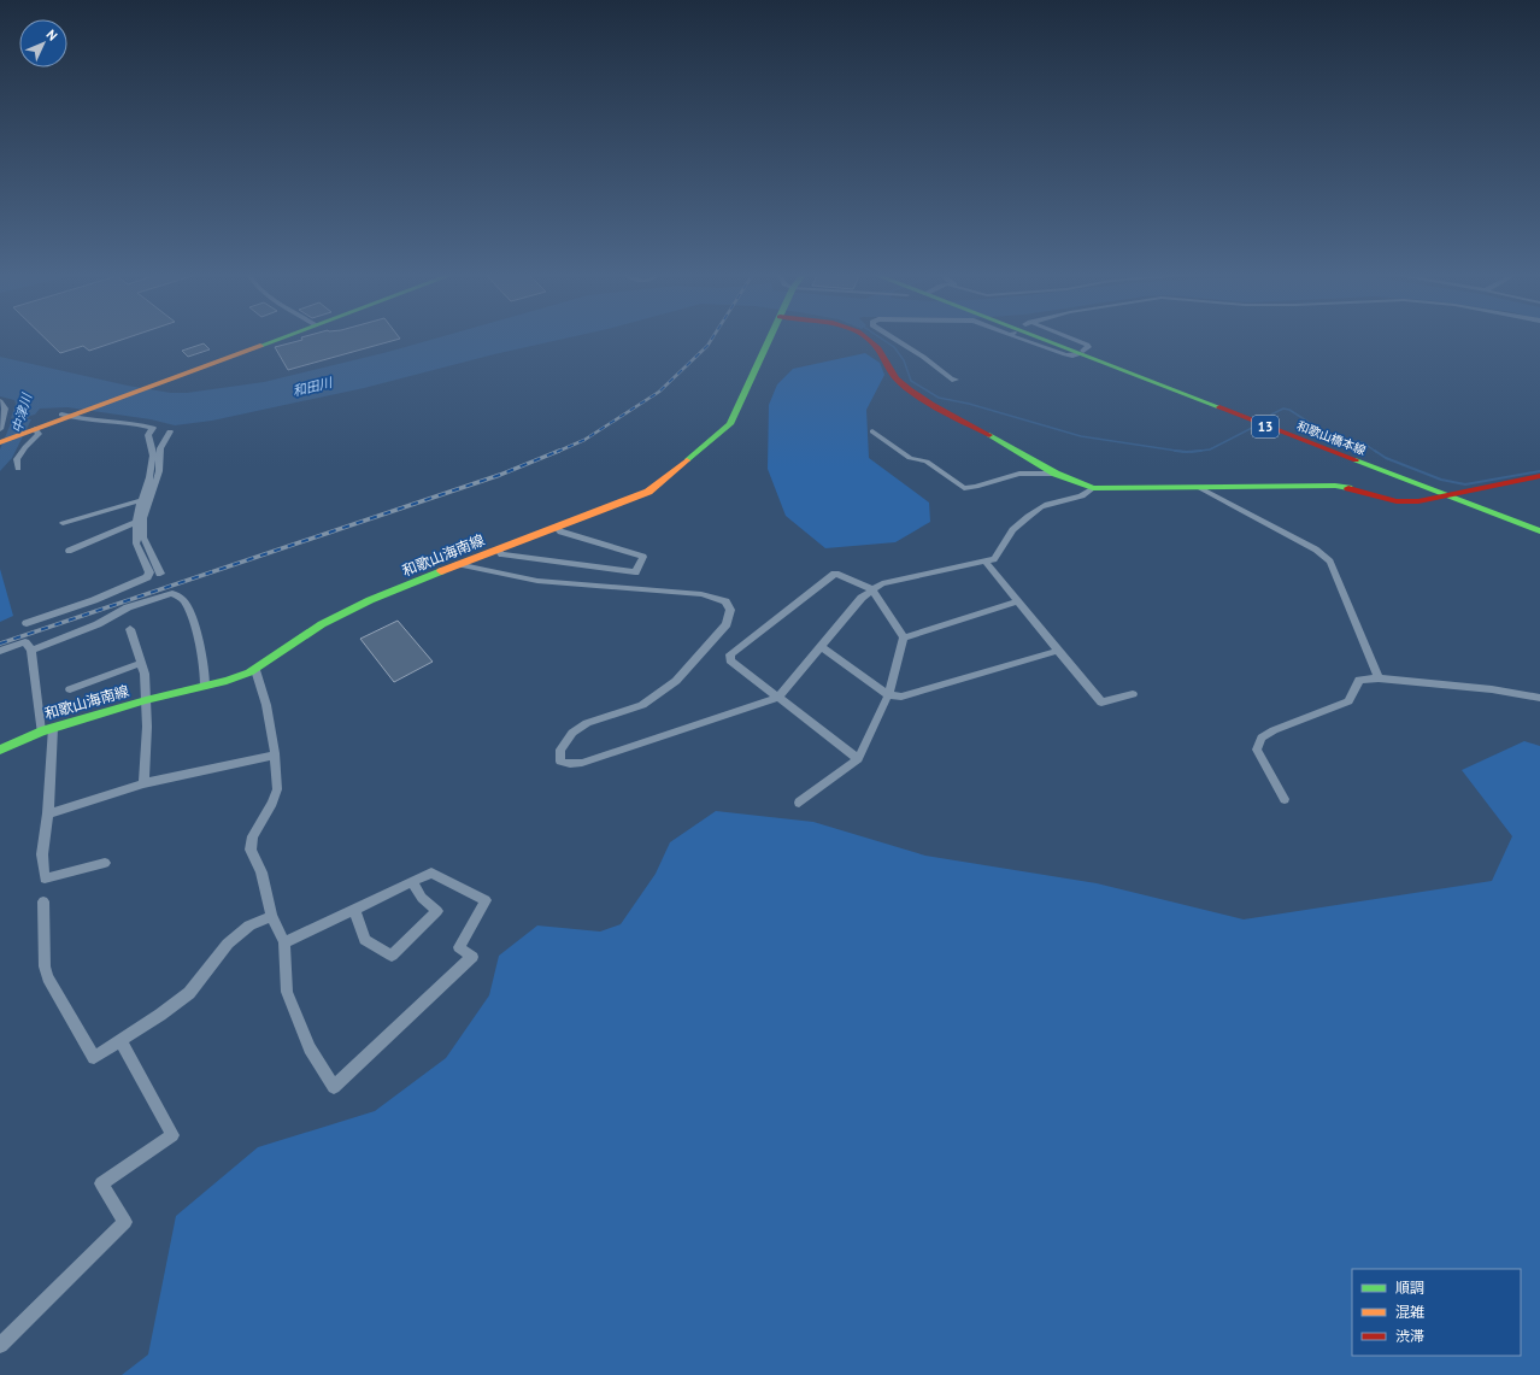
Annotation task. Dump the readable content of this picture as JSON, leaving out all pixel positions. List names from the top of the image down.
{
  "streets": {
    "main road": ["13", "和歌山橋本線", "和歌山海南線"]
  },
  "water": ["和田川", "中津川"],
  "legend": ["順調", "混雑", "渋滞"],
  "north": "top right"
}
